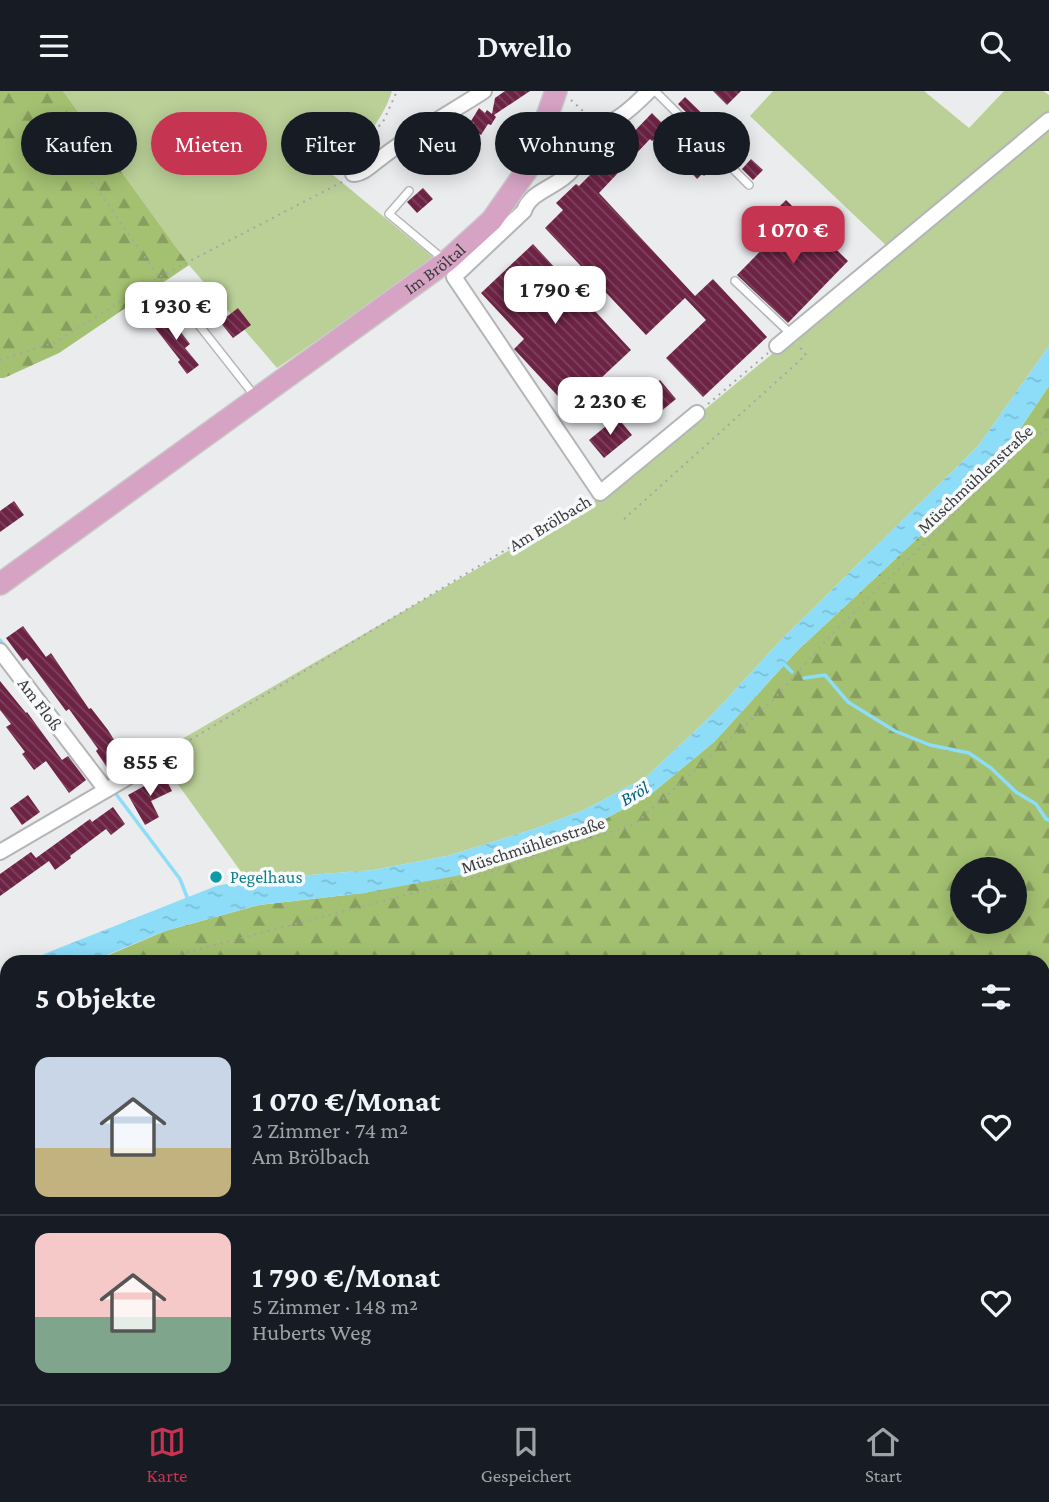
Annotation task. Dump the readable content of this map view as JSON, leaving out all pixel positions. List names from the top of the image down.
{
  "streets": {
    "main road": ["Im Bröltal"],
    "street": ["Am Brölbach", "Am Floß"],
    "path": ["Müschmühlenstraße"]
  },
  "water": ["Bröl"],
  "places": ["Pegelhaus"],
  "page": {
    "header": "Dwello",
    "chip": [
      "Kaufen",
      "Mieten",
      "Filter",
      "Neu",
      "Wohnung",
      "Haus"
    ],
    "price": [
      "1 070 €",
      "1 790 €",
      "1 930 €",
      "2 230 €",
      "855 €"
    ],
    "heading": "5 Objekte",
    "list": [
      {
        "name": "1 070 €/Monat",
        "note": "2 Zimmer · 74 m² · Am Brölbach"
      },
      {
        "name": "1 790 €/Monat",
        "note": "5 Zimmer · 148 m² · Huberts Weg"
      }
    ],
    "tabs": ["Karte", "Gespeichert", "Start"]
  }
}
